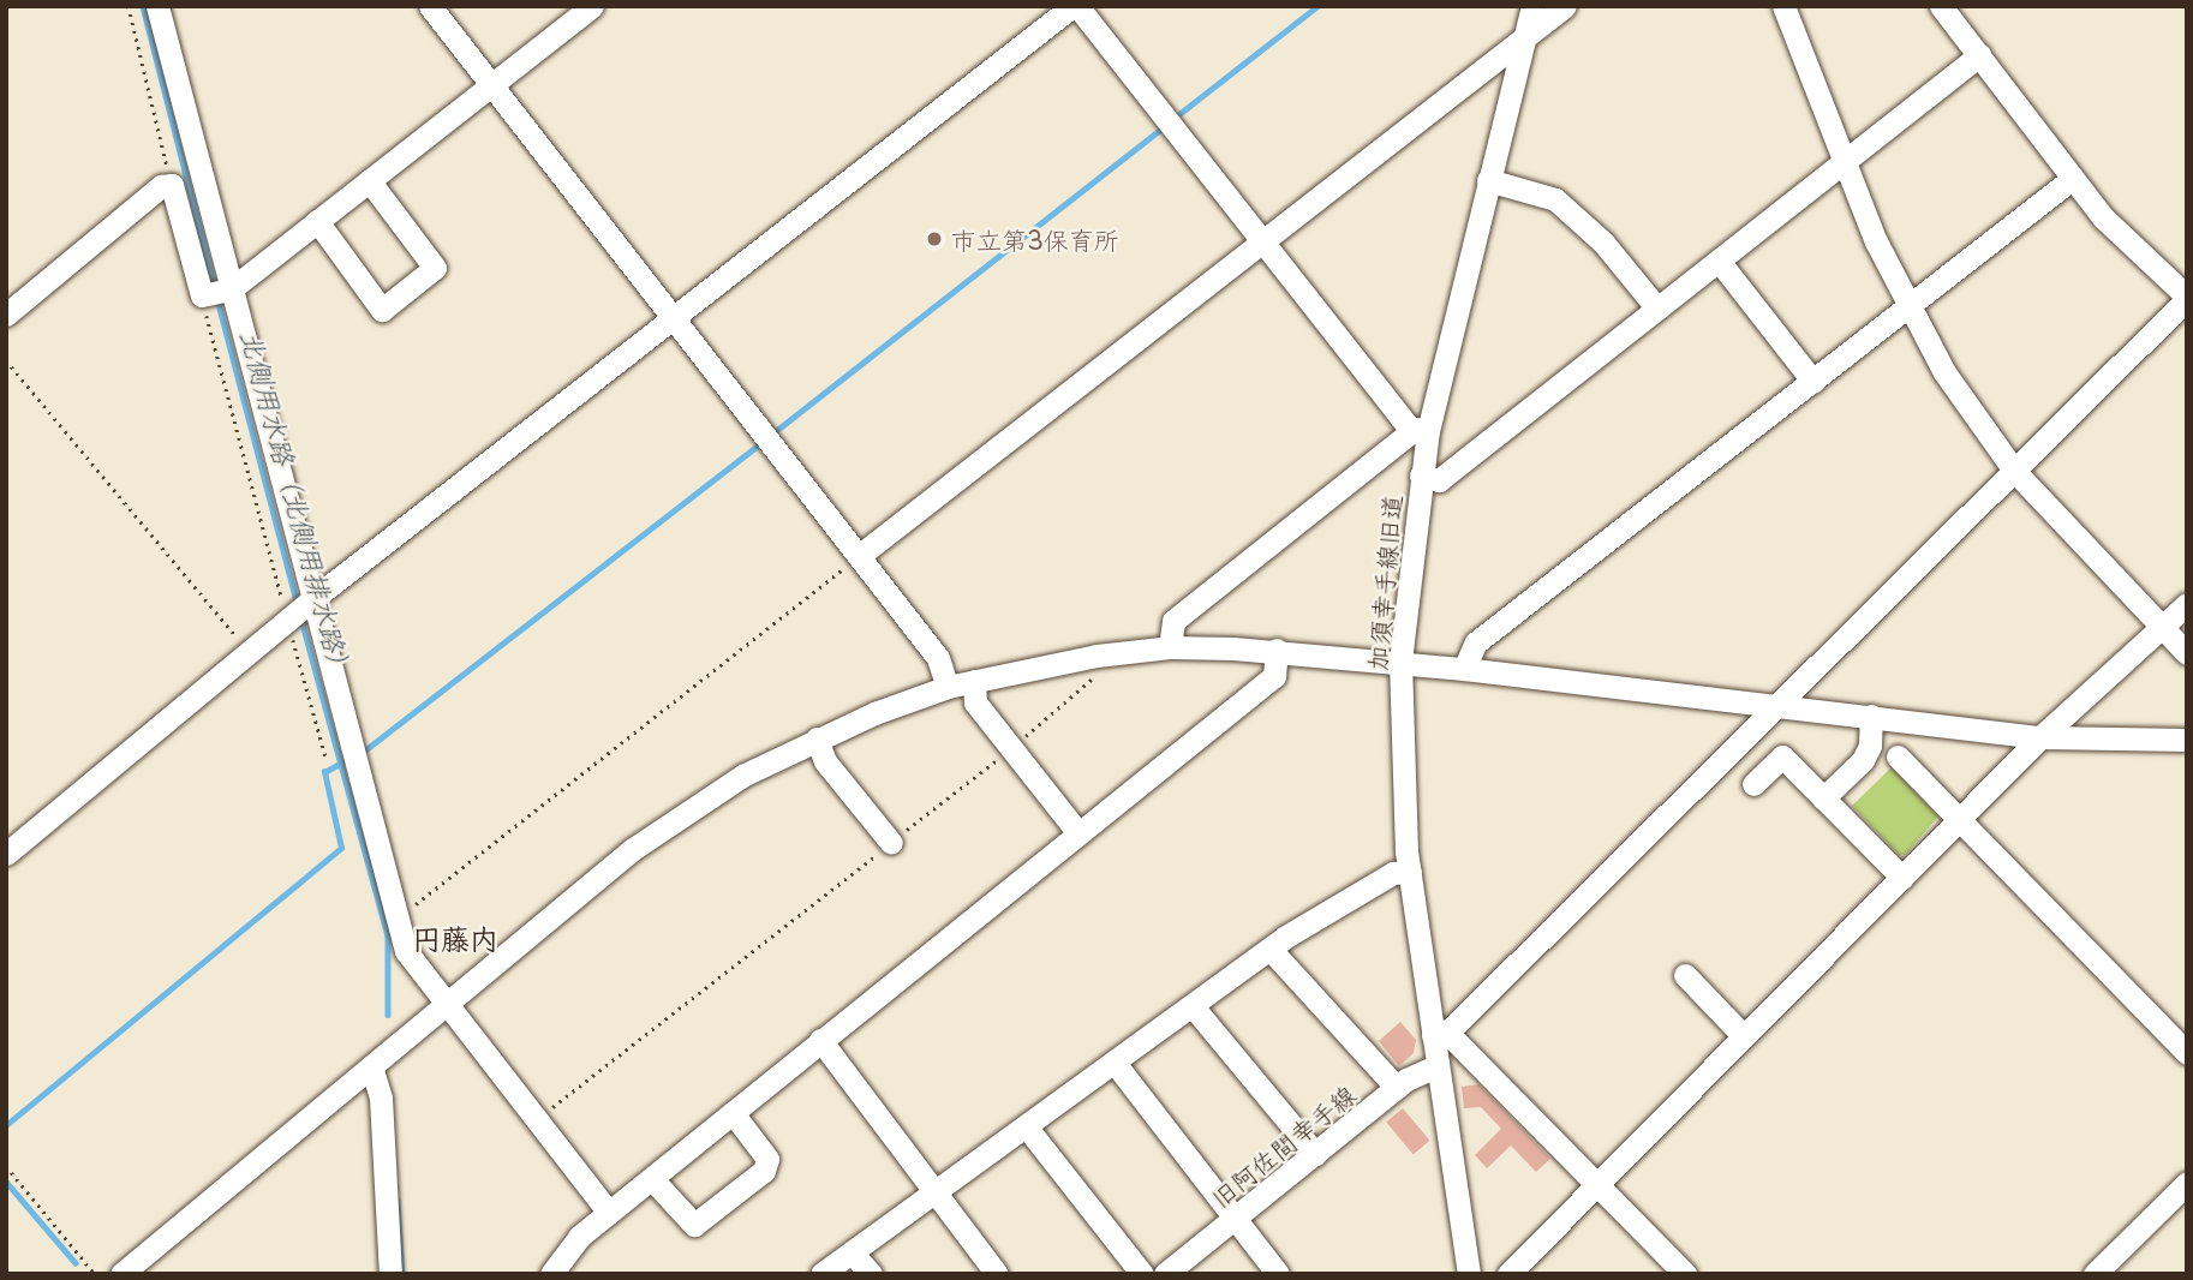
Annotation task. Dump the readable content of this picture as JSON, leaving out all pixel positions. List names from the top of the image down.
{
  "streets": {
    "street": ["加須幸手線旧道", "旧阿佐間幸手線"]
  },
  "crossings": [
    ["加須幸手線旧道", "旧阿佐間幸手線"]
  ],
  "districts": ["円藤内"],
  "water": ["北側用水路（北側用排水路）"],
  "places": ["市立第3保育所"]
}
